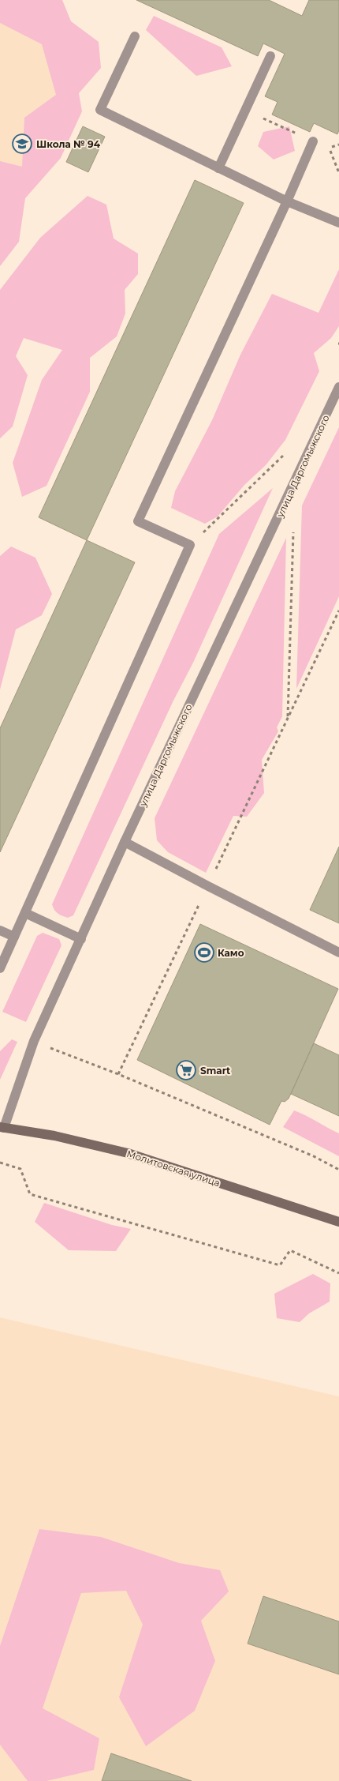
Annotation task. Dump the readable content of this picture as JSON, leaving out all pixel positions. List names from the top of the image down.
{
  "streets": {
    "street": ["улица Даргомыжского", "Молитовская улица"]
  },
  "crossings": [
    ["улица Даргомыжского", "Молитовская улица"]
  ],
  "places": {
    "school or university": ["Школа № 94"],
    "sports": ["Камо"],
    "supermarket": ["Smart"]
  }
}
